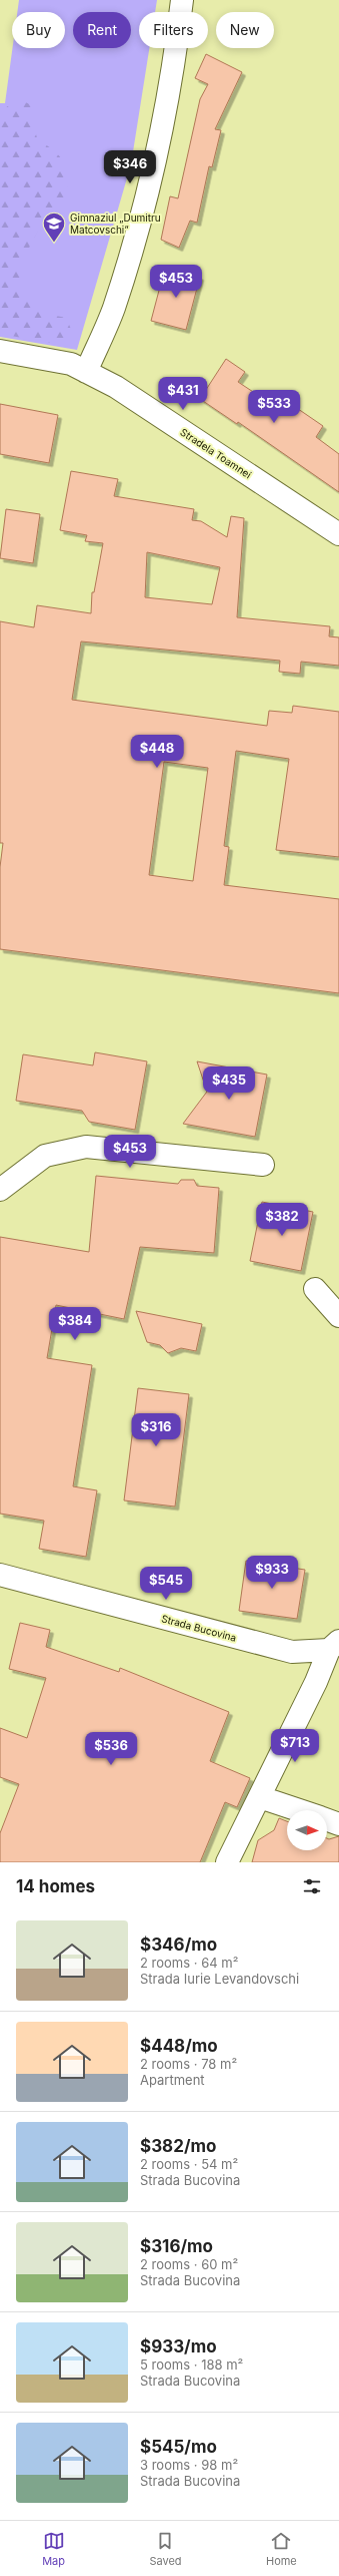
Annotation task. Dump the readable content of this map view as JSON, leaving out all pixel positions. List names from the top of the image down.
{
  "streets": {
    "street": ["Stradela Toamnei", "Strada Bucovina"]
  },
  "places": {
    "school or university": ["Gimnaziul „Dumitru Matcovschi“"]
  },
  "north": "right",
  "page": {
    "chip": [
      "Buy",
      "Rent",
      "Filters",
      "New"
    ],
    "price": [
      "$346",
      "$453",
      "$431",
      "$533",
      "$448",
      "$435",
      "$453",
      "$382",
      "$384",
      "$316",
      "$933",
      "$545",
      "$713",
      "$536"
    ],
    "heading": "14 homes",
    "list": [
      {
        "name": "$346/mo",
        "note": "2 rooms · 64 m² · Strada Iurie Levandovschi"
      },
      {
        "name": "$448/mo",
        "note": "2 rooms · 78 m² · Apartment"
      },
      {
        "name": "$382/mo",
        "note": "2 rooms · 54 m² · Strada Bucovina"
      },
      {
        "name": "$316/mo",
        "note": "2 rooms · 60 m² · Strada Bucovina"
      },
      {
        "name": "$933/mo",
        "note": "5 rooms · 188 m² · Strada Bucovina"
      },
      {
        "name": "$545/mo",
        "note": "3 rooms · 98 m² · Strada Bucovina"
      }
    ],
    "tabs": ["Map", "Saved", "Home"]
  }
}
